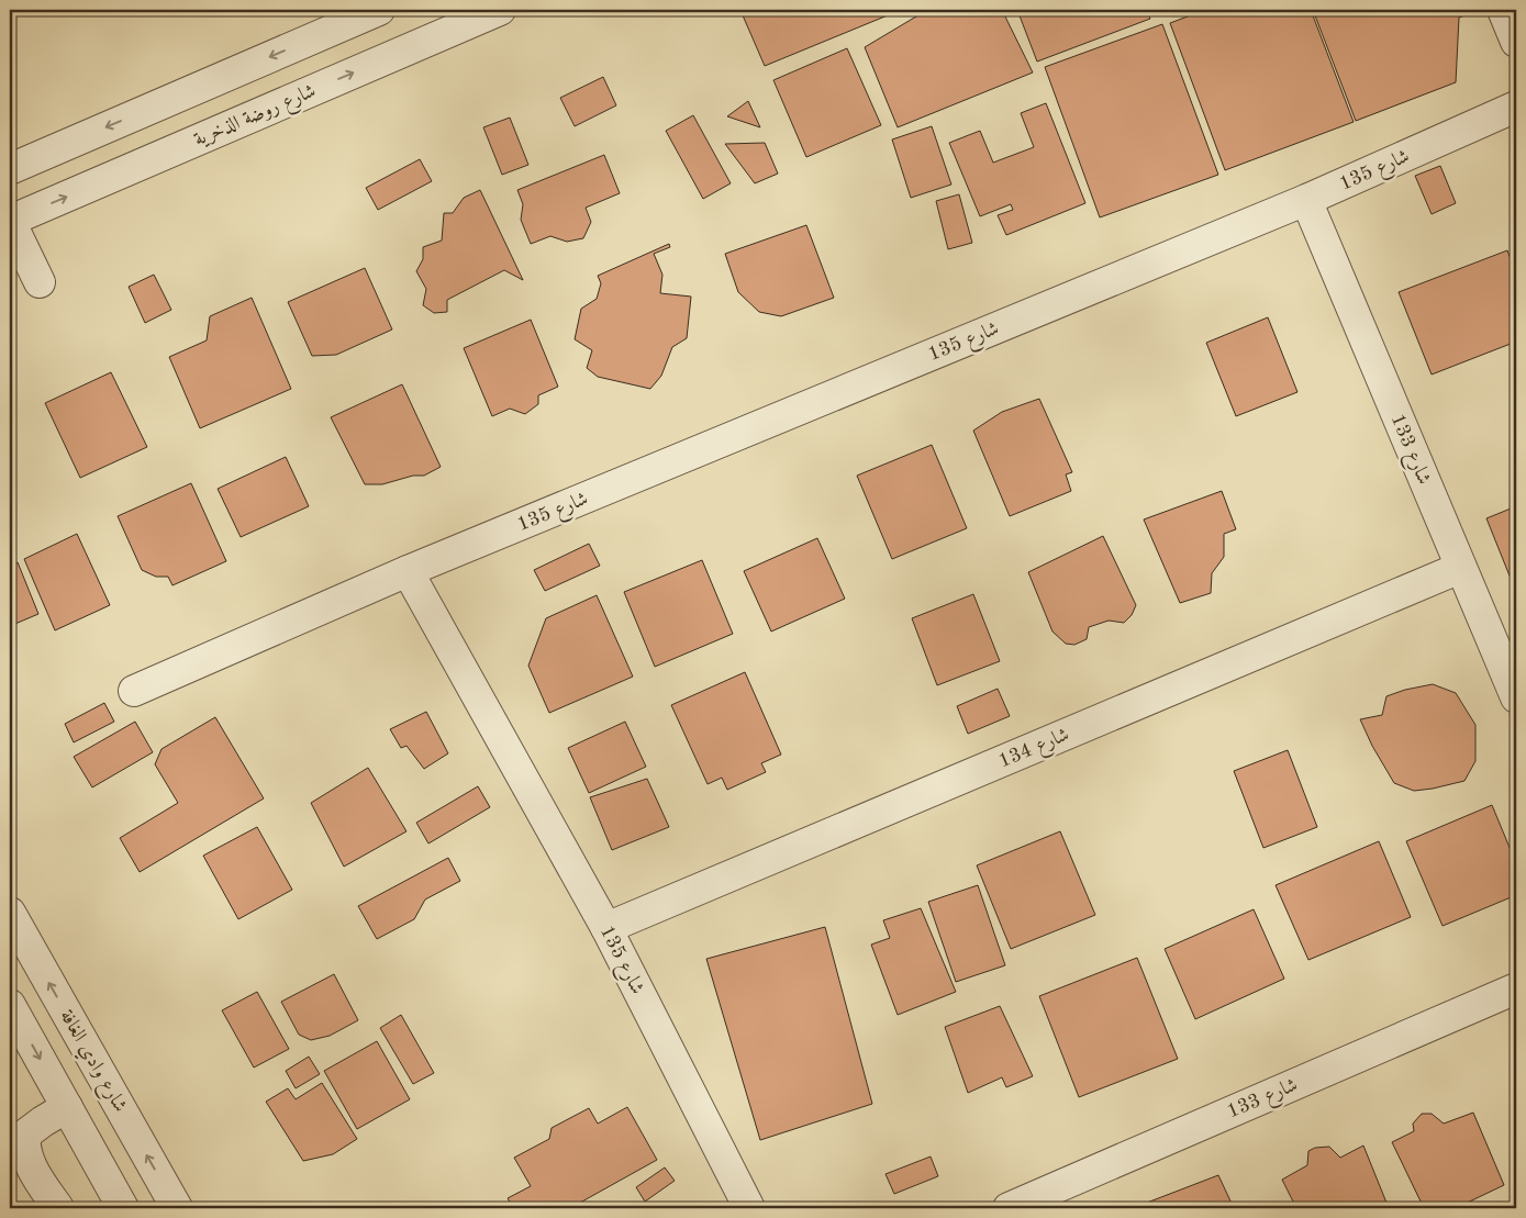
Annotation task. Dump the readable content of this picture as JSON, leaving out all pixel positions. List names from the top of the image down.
{
  "streets": {
    "street": [
      "شارع روضة الذخرية",
      "شارع 135",
      "شارع 133",
      "شارع 134",
      "شارع وادي الغافة"
    ]
  },
  "crossings": [
    ["شارع 135", "شارع 133"],
    ["شارع 135", "شارع 134"],
    ["شارع 133", "شارع 134"]
  ]
}
